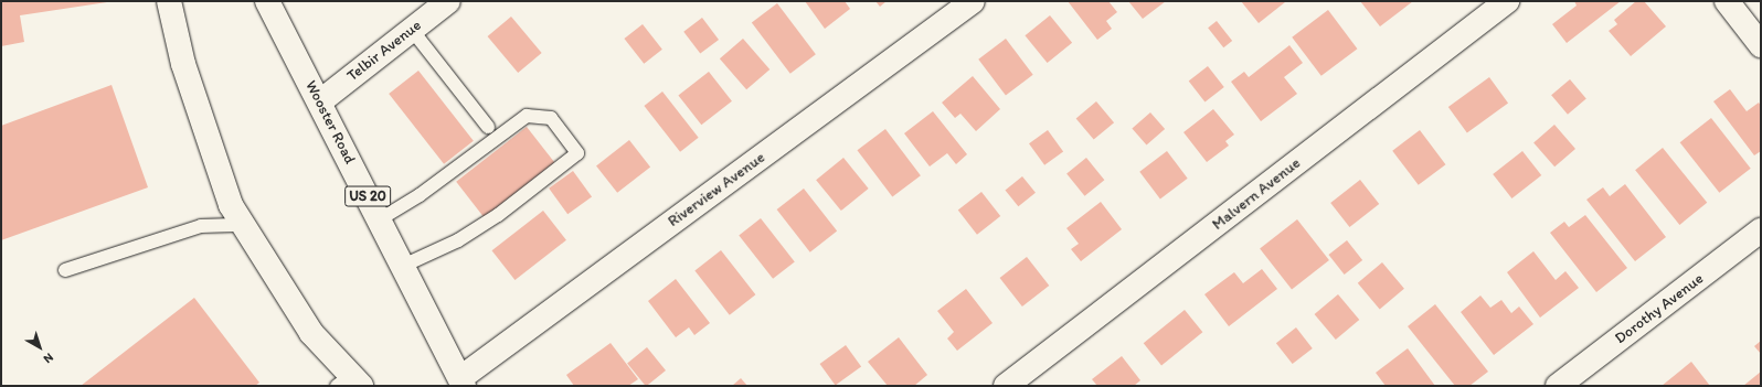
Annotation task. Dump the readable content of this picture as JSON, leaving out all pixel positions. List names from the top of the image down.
{
  "streets": {
    "street": [
      "Telbir Avenue",
      "Wooster Road",
      "Riverview Avenue",
      "Malvern Avenue",
      "US 20",
      "Dorothy Avenue"
    ]
  },
  "crossings": [
    ["Telbir Avenue", "Wooster Road"],
    ["Wooster Road", "Riverview Avenue"]
  ],
  "north": "bottom right"
}
